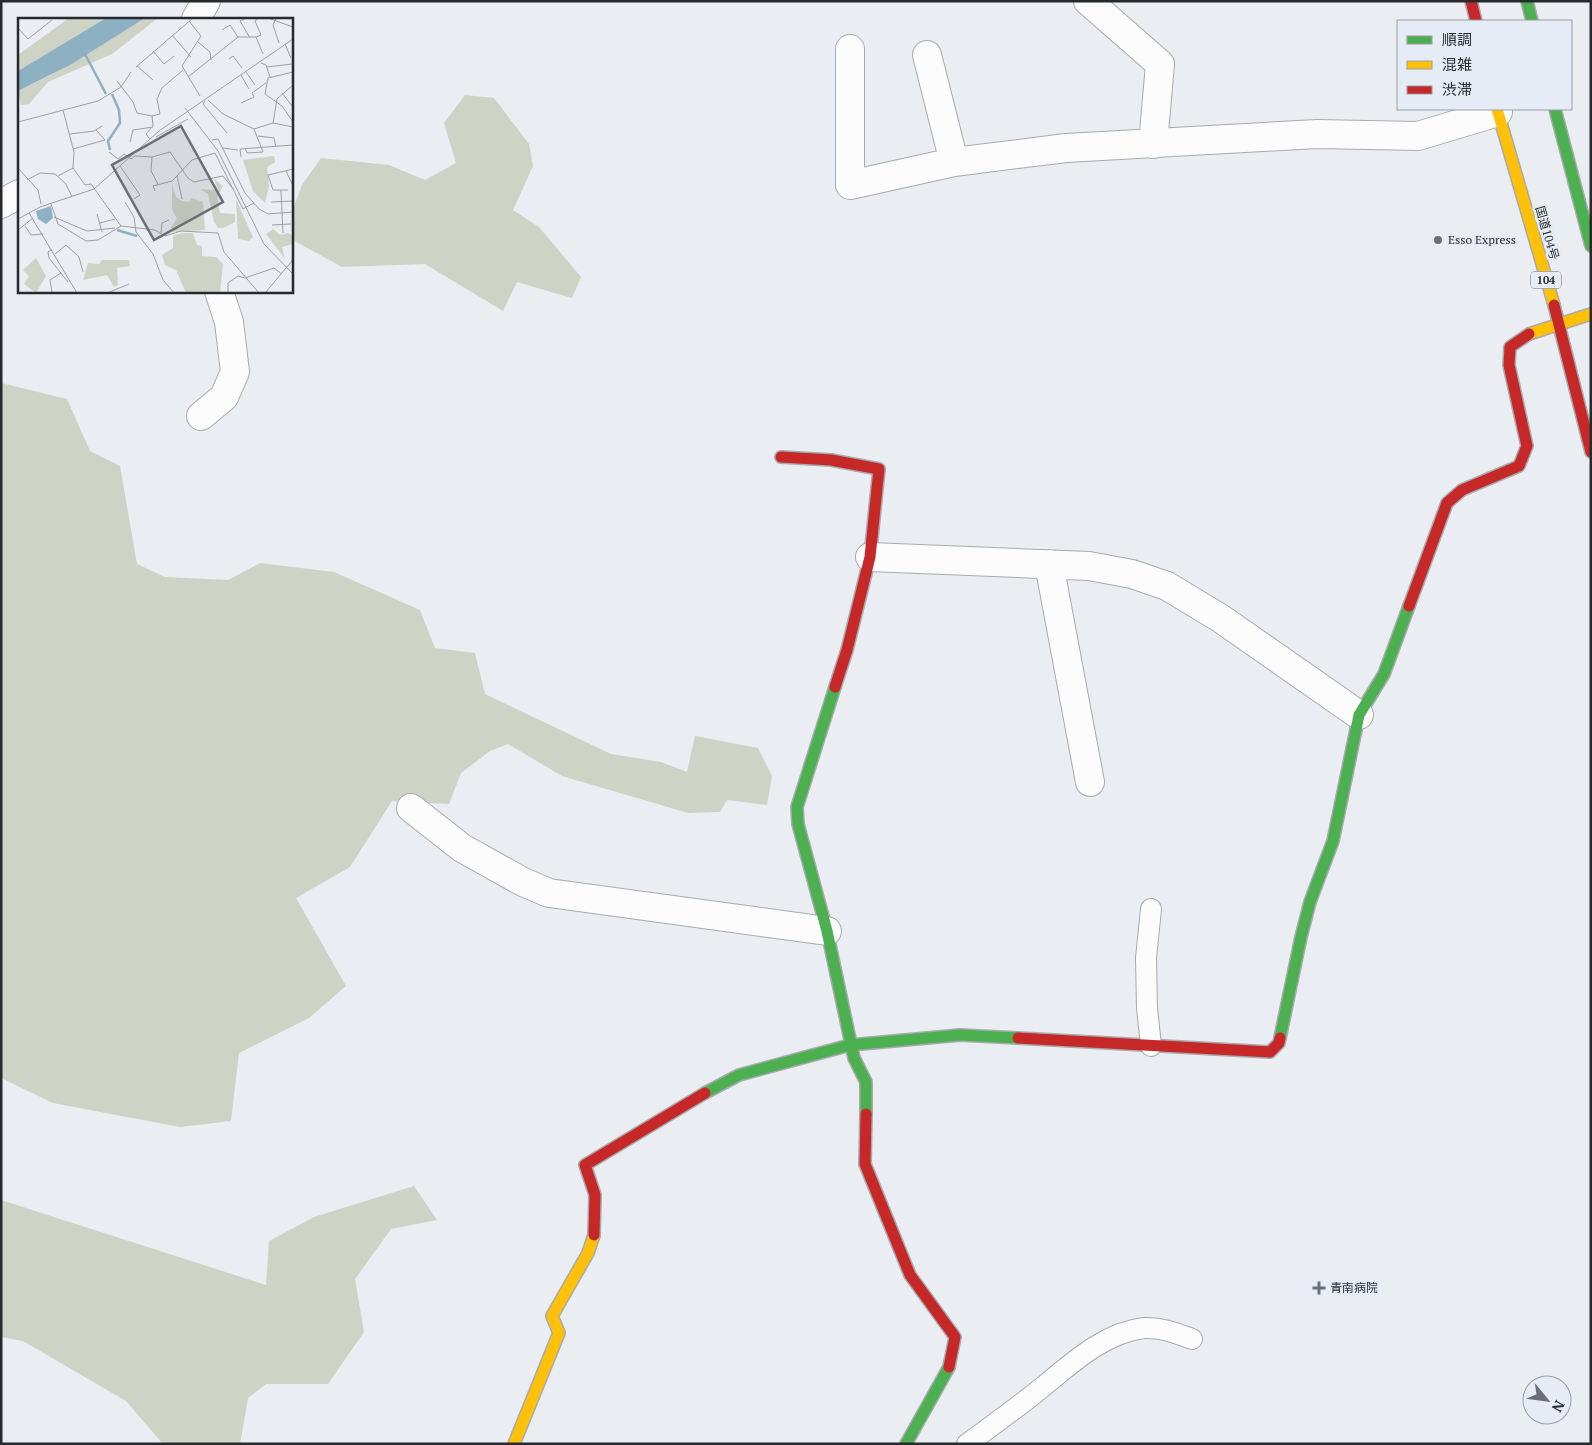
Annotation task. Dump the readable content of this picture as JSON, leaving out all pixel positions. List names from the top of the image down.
{
  "streets": {
    "main road": ["国道104号", "104"]
  },
  "places": {
    "other": ["Esso Express"],
    "health": ["青南病院"]
  },
  "legend": ["順調", "混雑", "渋滞"],
  "north": "bottom right"
}
